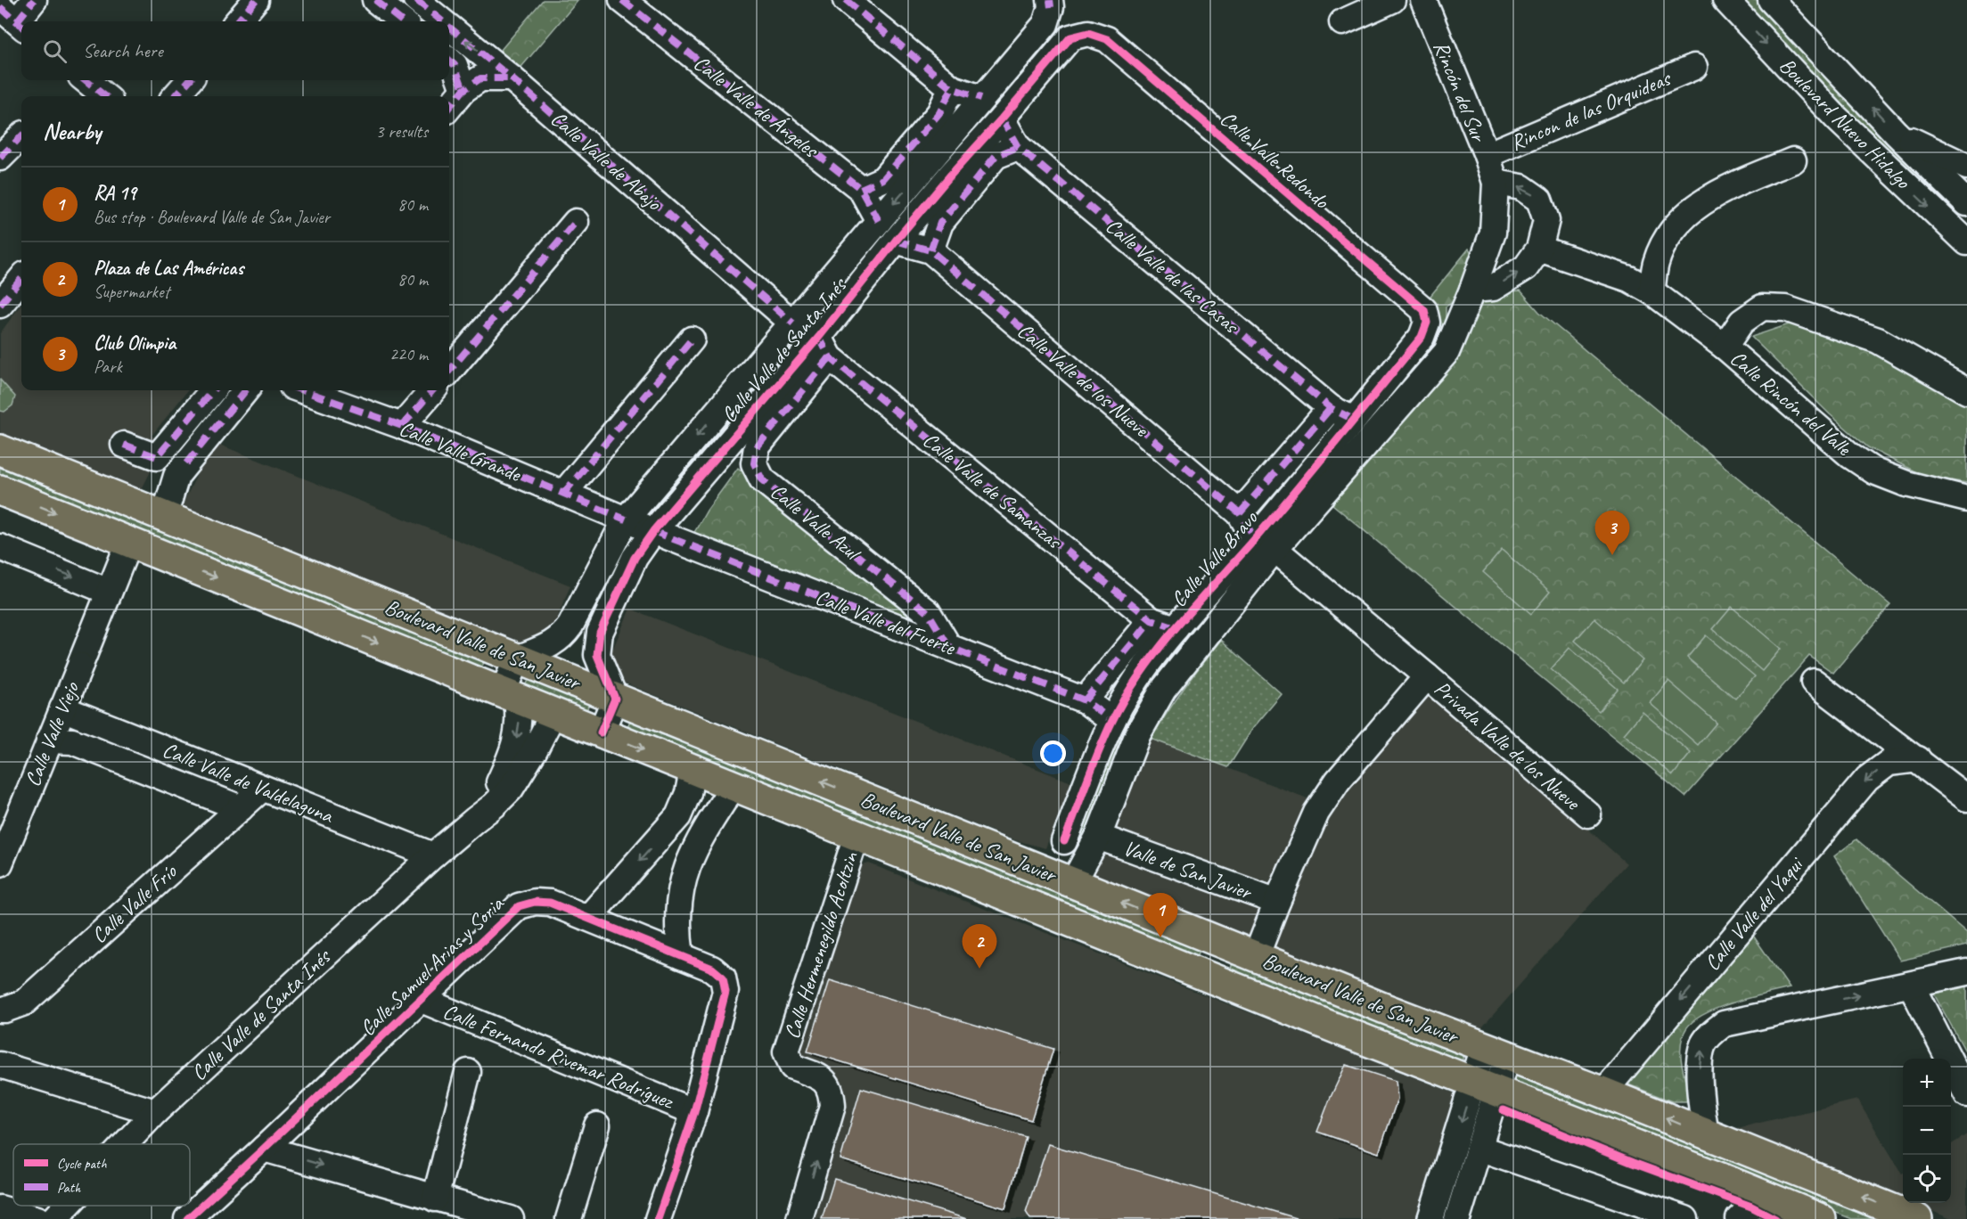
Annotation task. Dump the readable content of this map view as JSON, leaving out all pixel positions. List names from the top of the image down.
{
  "streets": {
    "main road": ["Boulevard Valle de San Javier"],
    "street": [
      "Rincón del Sur",
      "Calle Valle de Ángeles",
      "Rincon de las Orquideas",
      "Boulevard Nuevo Hidalgo",
      "Calle Valle Redondo",
      "Calle Valle de Abajo",
      "Calle Valle de las Casas",
      "Calle Valle de Santa Inés",
      "Calle Valle de los Nueve",
      "Calle Rincón del Valle",
      "Calle Valle Grande",
      "Calle Valle de Samanzas",
      "Calle Valle Azul",
      "Calle Valle Bravo",
      "Calle Valle del Fuerte",
      "Calle Valle Viejo",
      "Privada Valle de los Nueve",
      "Calle Valle de Valdelaguna",
      "Valle de San Javier",
      "Calle Valle Frío",
      "Calle Valle del Yaqui",
      "Calle Hermenegildo Acoltzin",
      "Calle Samuel Arias y Soria",
      "Calle Fernando Rivemar Rodríguez"
    ]
  },
  "crossings": [
    ["Rincón del Sur", "Rincon de las Orquideas"],
    ["Rincón del Sur", "Calle Valle Bravo"],
    ["Calle Valle de Ángeles", "Calle Valle de Santa Inés"],
    ["Calle Valle Redondo", "Calle Valle de Santa Inés"],
    ["Calle Valle Redondo", "Calle Valle Bravo"],
    ["Calle Valle de Abajo", "Calle Valle de Santa Inés"],
    ["Calle Valle de las Casas", "Calle Valle de Santa Inés"],
    ["Calle Valle de las Casas", "Calle Valle Bravo"],
    ["Calle Valle de Santa Inés", "Calle Valle de los Nueve"],
    ["Calle Valle de Santa Inés", "Calle Valle Grande"],
    ["Calle Valle de Santa Inés", "Calle Valle de Samanzas"],
    ["Calle Valle de Santa Inés", "Calle Valle Azul"],
    ["Calle Valle de Santa Inés", "Calle Valle del Fuerte"],
    ["Calle Valle de Santa Inés", "Boulevard Valle de San Javier"],
    ["Calle Valle de Santa Inés", "Calle Valle de Valdelaguna"],
    ["Calle Valle de los Nueve", "Calle Valle Bravo"],
    ["Calle Valle de los Nueve", "Privada Valle de los Nueve"],
    ["Calle Valle Grande", "Calle Valle del Fuerte"],
    ["Calle Valle de Samanzas", "Calle Valle Azul"],
    ["Calle Valle de Samanzas", "Calle Valle Bravo"],
    ["Calle Valle Azul", "Calle Valle del Fuerte"],
    ["Calle Valle Bravo", "Calle Valle del Fuerte"],
    ["Calle Valle Bravo", "Boulevard Valle de San Javier"],
    ["Calle Valle Bravo", "Valle de San Javier"],
    ["Boulevard Valle de San Javier", "Calle Valle Viejo"],
    ["Boulevard Valle de San Javier", "Calle Valle del Yaqui"],
    ["Boulevard Valle de San Javier", "Calle Hermenegildo Acoltzin"],
    ["Calle Valle Viejo", "Calle Valle de Valdelaguna"],
    ["Calle Valle de Valdelaguna", "Calle Valle Frío"],
    ["Calle Samuel Arias y Soria", "Calle Fernando Rivemar Rodríguez"]
  ],
  "one_way": ["Calle Valle del Yaqui"],
  "legend": ["Cycle path", "Path"],
  "page": {
    "search": "Search here",
    "heading": ["Nearby", "3 results"],
    "list": [
      {
        "mark": "1",
        "name": "RA 19",
        "note": "Bus stop · Boulevard Valle de San Javier",
        "value": "80 m"
      },
      {
        "mark": "2",
        "name": "Plaza de Las Américas",
        "note": "Supermarket",
        "value": "80 m"
      },
      {
        "mark": "3",
        "name": "Club Olimpia",
        "note": "Park",
        "value": "220 m"
      }
    ],
    "pins": ["3", "1", "2"],
    "map_buttons": ["+", "−"]
  }
}
